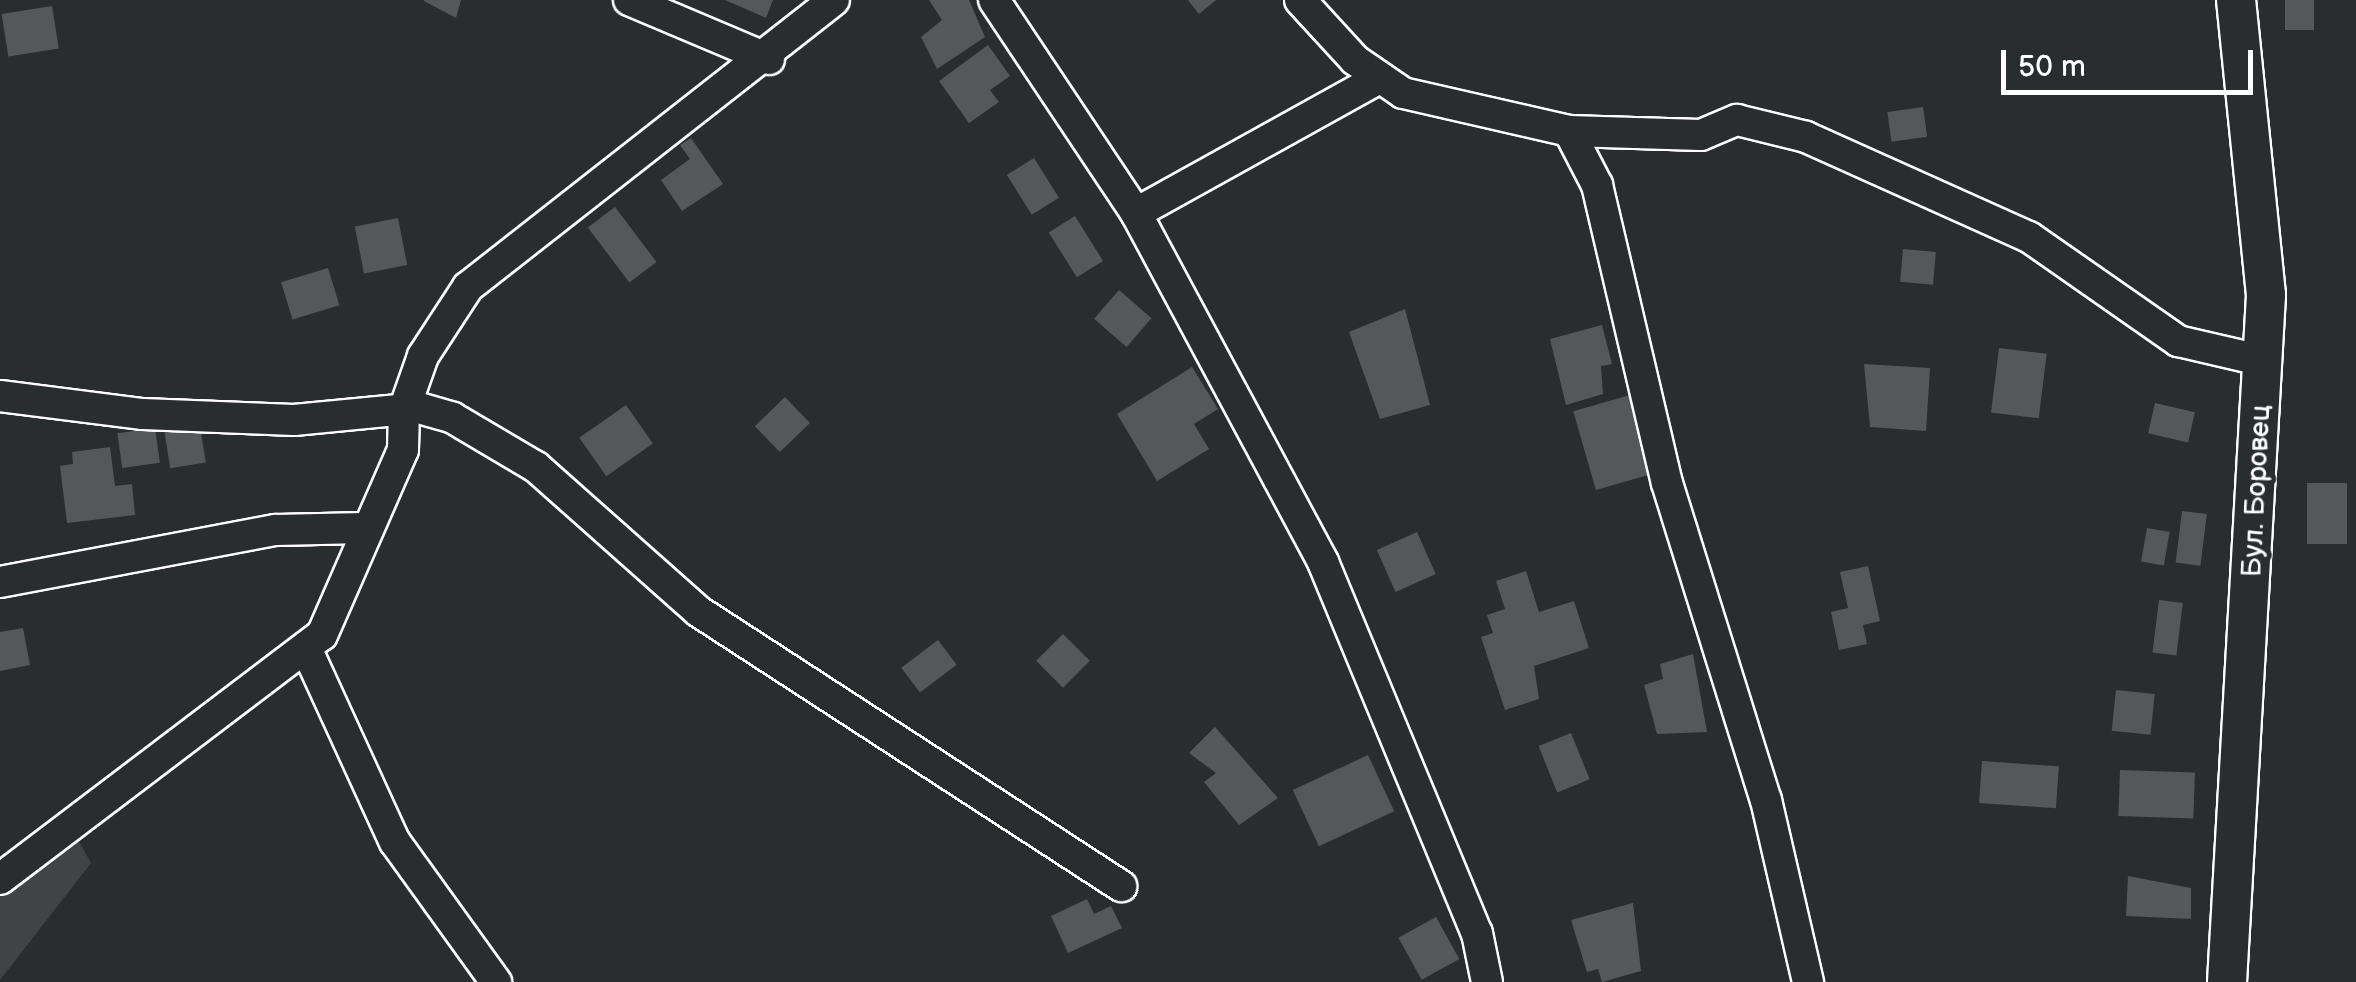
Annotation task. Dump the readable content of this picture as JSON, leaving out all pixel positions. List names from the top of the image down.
{
  "streets": {
    "street": ["Бул. Боровец"]
  },
  "scale_bar": "50 m"
}
